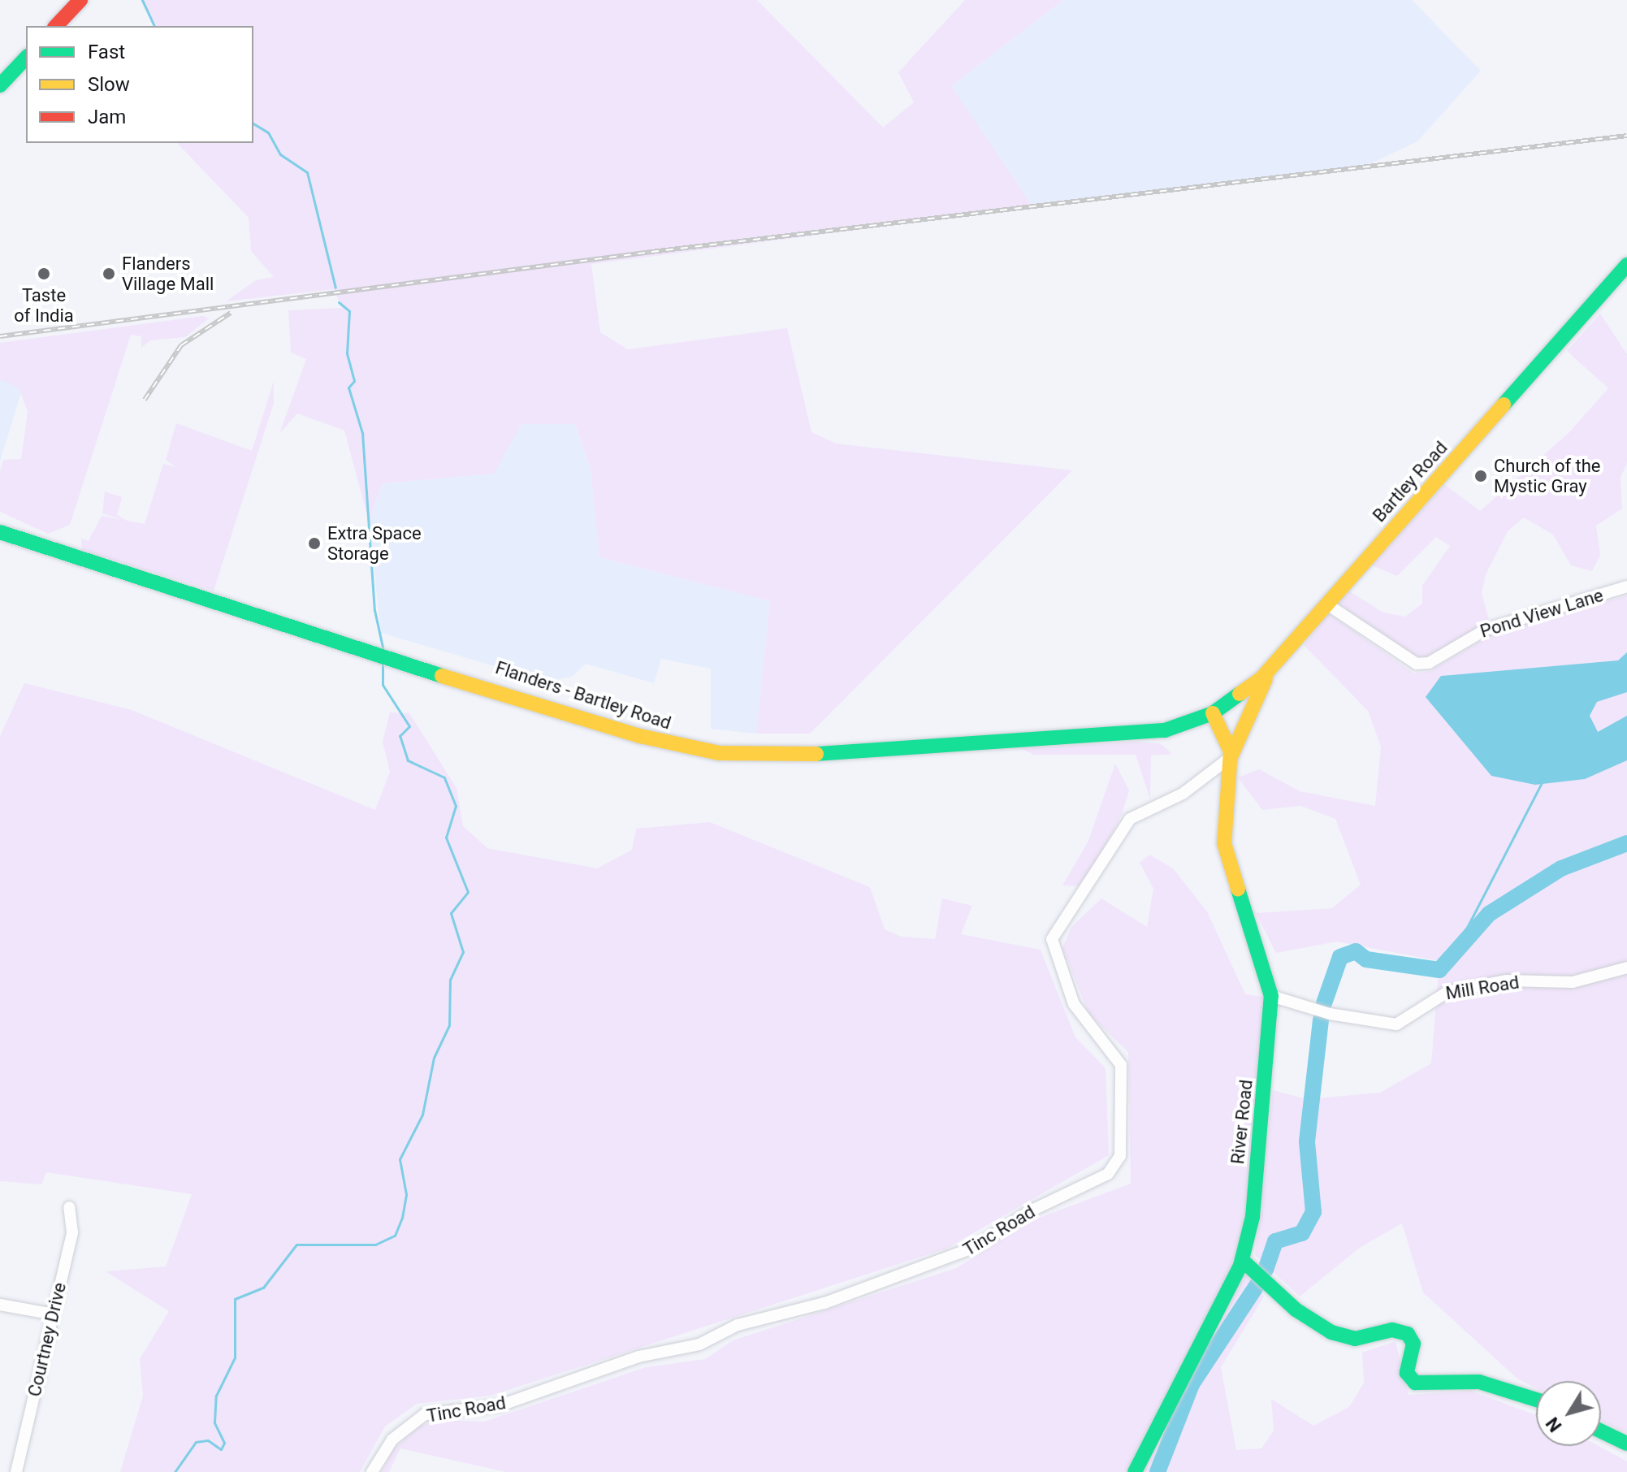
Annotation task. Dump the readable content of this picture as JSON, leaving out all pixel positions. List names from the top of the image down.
{
  "streets": {
    "main road": ["Bartley Road", "Flanders - Bartley Road", "River Road"],
    "street": [
      "Pond View Lane",
      "Mill Road",
      "Tinc Road",
      "Courtney Drive"
    ]
  },
  "crossings": [
    ["Bartley Road", "Pond View Lane"],
    ["Bartley Road", "Flanders - Bartley Road"],
    ["Bartley Road", "River Road"],
    ["Flanders - Bartley Road", "River Road"],
    ["Mill Road", "River Road"],
    ["River Road", "Tinc Road"]
  ],
  "places": [
    "Taste of India",
    "Flanders Village Mall",
    "Church of the Mystic Gray",
    "Extra Space Storage"
  ],
  "legend": ["Fast", "Slow", "Jam"],
  "north": "bottom left"
}
